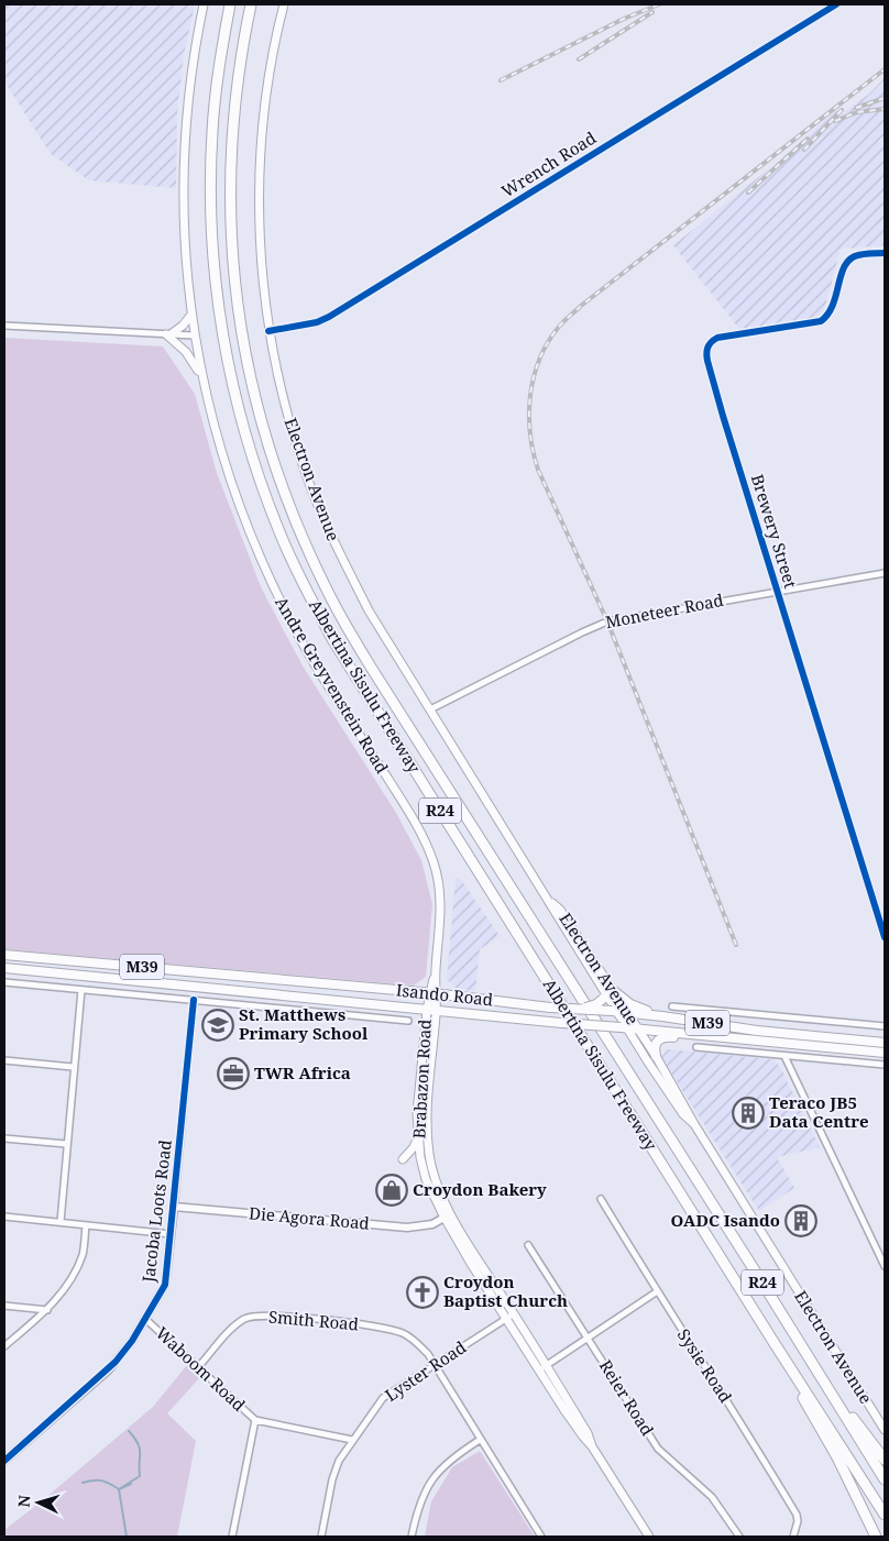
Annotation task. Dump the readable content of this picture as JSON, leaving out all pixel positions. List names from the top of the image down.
{
  "streets": {
    "highway": ["Albertina Sisulu Freeway", "R24"],
    "main road": [
      "Electron Avenue",
      "Andre Greyvenstein Road",
      "M39",
      "Isando Road",
      "Brabazon Road"
    ],
    "street": [
      "Wrench Road",
      "Brewery Street",
      "Moneteer Road",
      "Jacoba Loots Road",
      "Die Agora Road",
      "Smith Road",
      "Sysie Road",
      "Waboom Road",
      "Lyster Road",
      "Reier Road"
    ]
  },
  "crossings": [
    ["Wrench Road", "Electron Avenue"],
    ["Electron Avenue", "Moneteer Road"],
    ["Electron Avenue", "Isando Road"],
    ["Brewery Street", "Moneteer Road"],
    ["Andre Greyvenstein Road", "Isando Road"],
    ["Andre Greyvenstein Road", "Brabazon Road"],
    ["Isando Road", "Brabazon Road"],
    ["Isando Road", "Jacoba Loots Road"],
    ["Brabazon Road", "Die Agora Road"],
    ["Brabazon Road", "Lyster Road"],
    ["Jacoba Loots Road", "Die Agora Road"],
    ["Jacoba Loots Road", "Waboom Road"],
    ["Smith Road", "Waboom Road"],
    ["Smith Road", "Lyster Road"],
    ["Waboom Road", "Lyster Road"]
  ],
  "places": {
    "school or university": ["St. Matthews Primary School"],
    "office": ["TWR Africa"],
    "building": ["Teraco JB5 Data Centre", "OADC Isando"],
    "shop": ["Croydon Bakery"],
    "church": ["Croydon Baptist Church"]
  },
  "north": "left"
}
